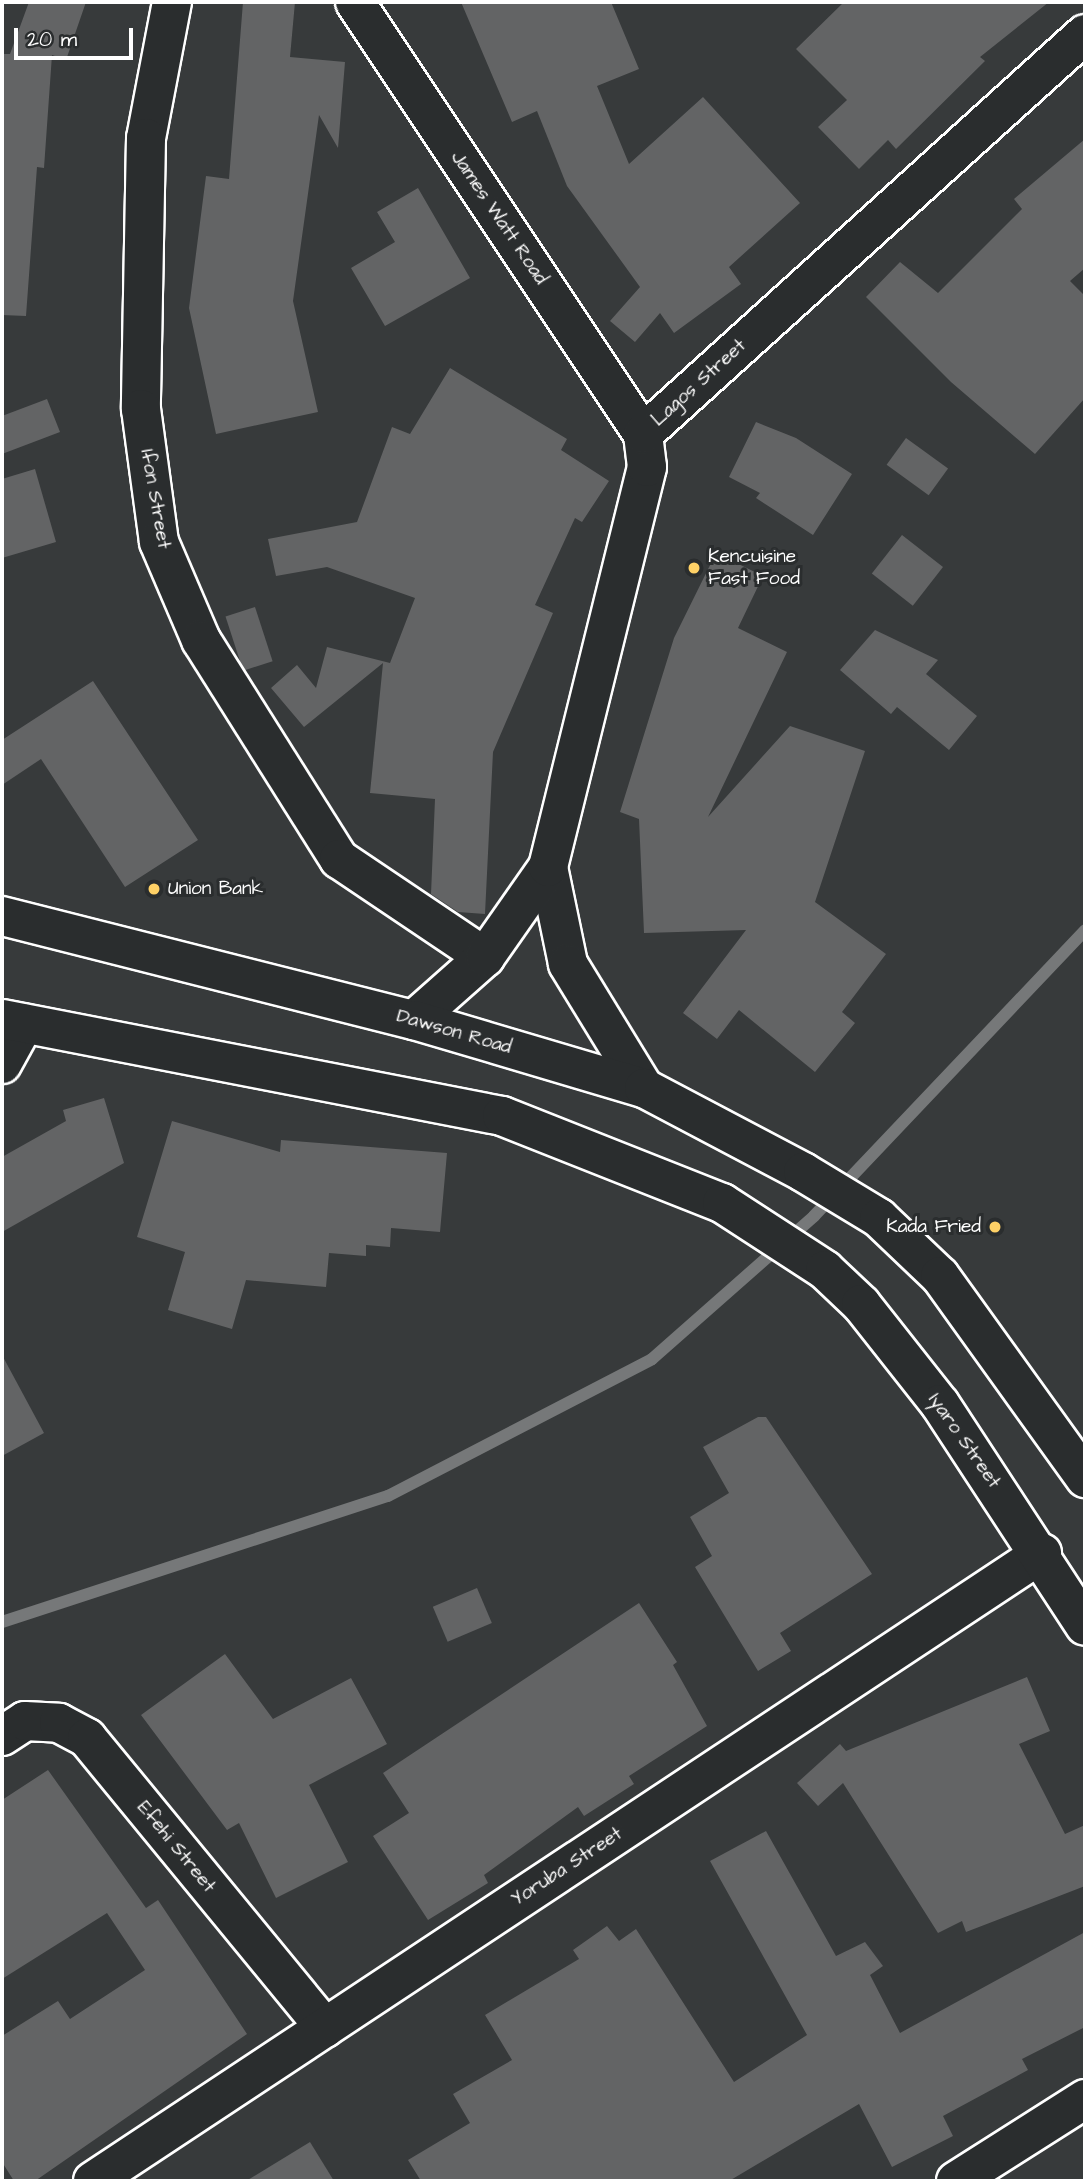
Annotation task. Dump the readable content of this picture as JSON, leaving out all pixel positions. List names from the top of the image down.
{
  "streets": {
    "main road": [
      "James Watt Road",
      "Lagos Street",
      "Ifon Street",
      "Dawson Road",
      "Iyaro Street",
      "Efehi Street",
      "Yoruba Street"
    ]
  },
  "crossings": [
    ["James Watt Road", "Lagos Street"],
    ["Iyaro Street", "Yoruba Street"],
    ["Efehi Street", "Yoruba Street"]
  ],
  "places": ["Kencuisine Fast Food", "Union Bank", "Kada Fried"],
  "scale_bar": "20 m"
}
